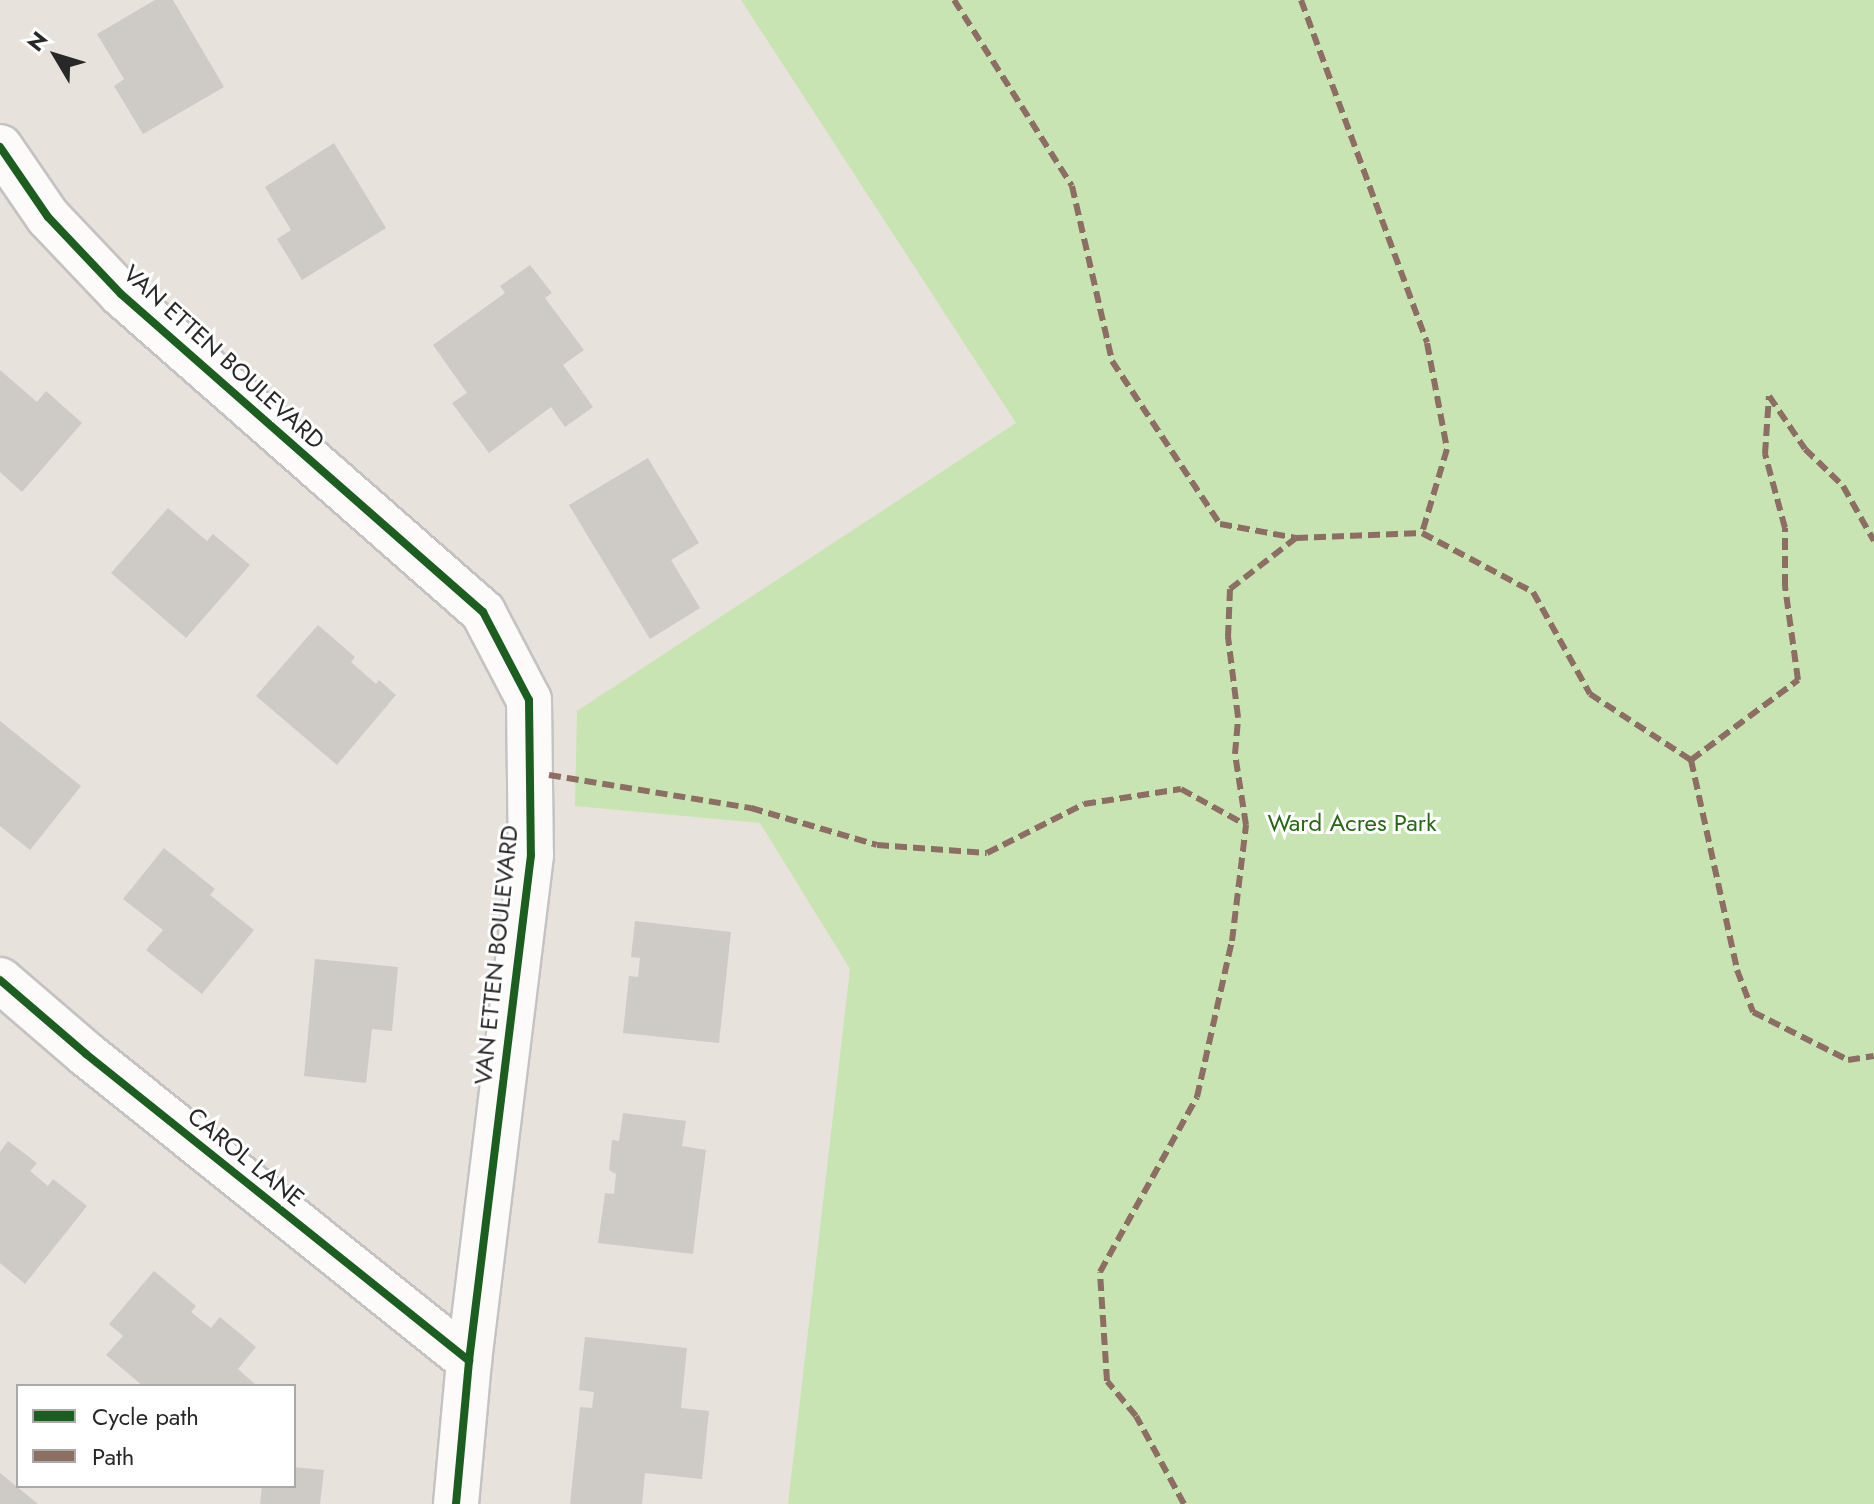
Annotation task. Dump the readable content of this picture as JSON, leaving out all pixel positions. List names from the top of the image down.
{
  "streets": {
    "street": ["VAN ETTEN BOULEVARD", "CAROL LANE"]
  },
  "crossings": [
    ["VAN ETTEN BOULEVARD", "CAROL LANE"]
  ],
  "parks": ["Ward Acres Park"],
  "legend": ["Cycle path", "Path"],
  "north": "top left"
}
